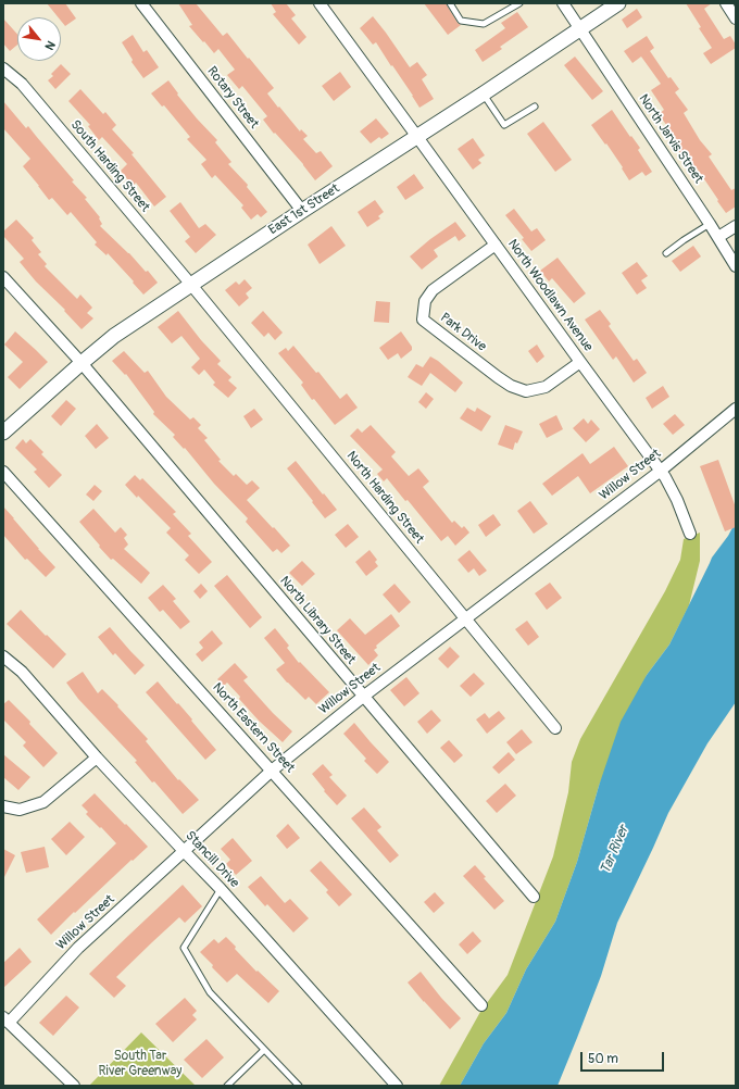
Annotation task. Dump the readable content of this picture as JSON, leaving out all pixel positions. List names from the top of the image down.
{
  "streets": {
    "street": [
      "Rotary Street",
      "North Jarvis Street",
      "South Harding Street",
      "East 1st Street",
      "North Woodlawn Avenue",
      "Park Drive",
      "Willow Street",
      "North Harding Street",
      "North Library Street",
      "North Eastern Street",
      "Stancill Drive"
    ]
  },
  "crossings": [
    ["Rotary Street", "East 1st Street"],
    ["North Jarvis Street", "East 1st Street"],
    ["South Harding Street", "East 1st Street"],
    ["South Harding Street", "North Harding Street"],
    ["East 1st Street", "North Woodlawn Avenue"],
    ["East 1st Street", "North Harding Street"],
    ["East 1st Street", "North Library Street"],
    ["North Woodlawn Avenue", "Park Drive"],
    ["North Woodlawn Avenue", "Willow Street"],
    ["Willow Street", "North Harding Street"],
    ["Willow Street", "North Library Street"],
    ["Willow Street", "North Eastern Street"],
    ["Willow Street", "Stancill Drive"]
  ],
  "water": ["Tar River"],
  "parks": ["South Tar River Greenway"],
  "scale_bar": "50 m",
  "north": "bottom right"
}
